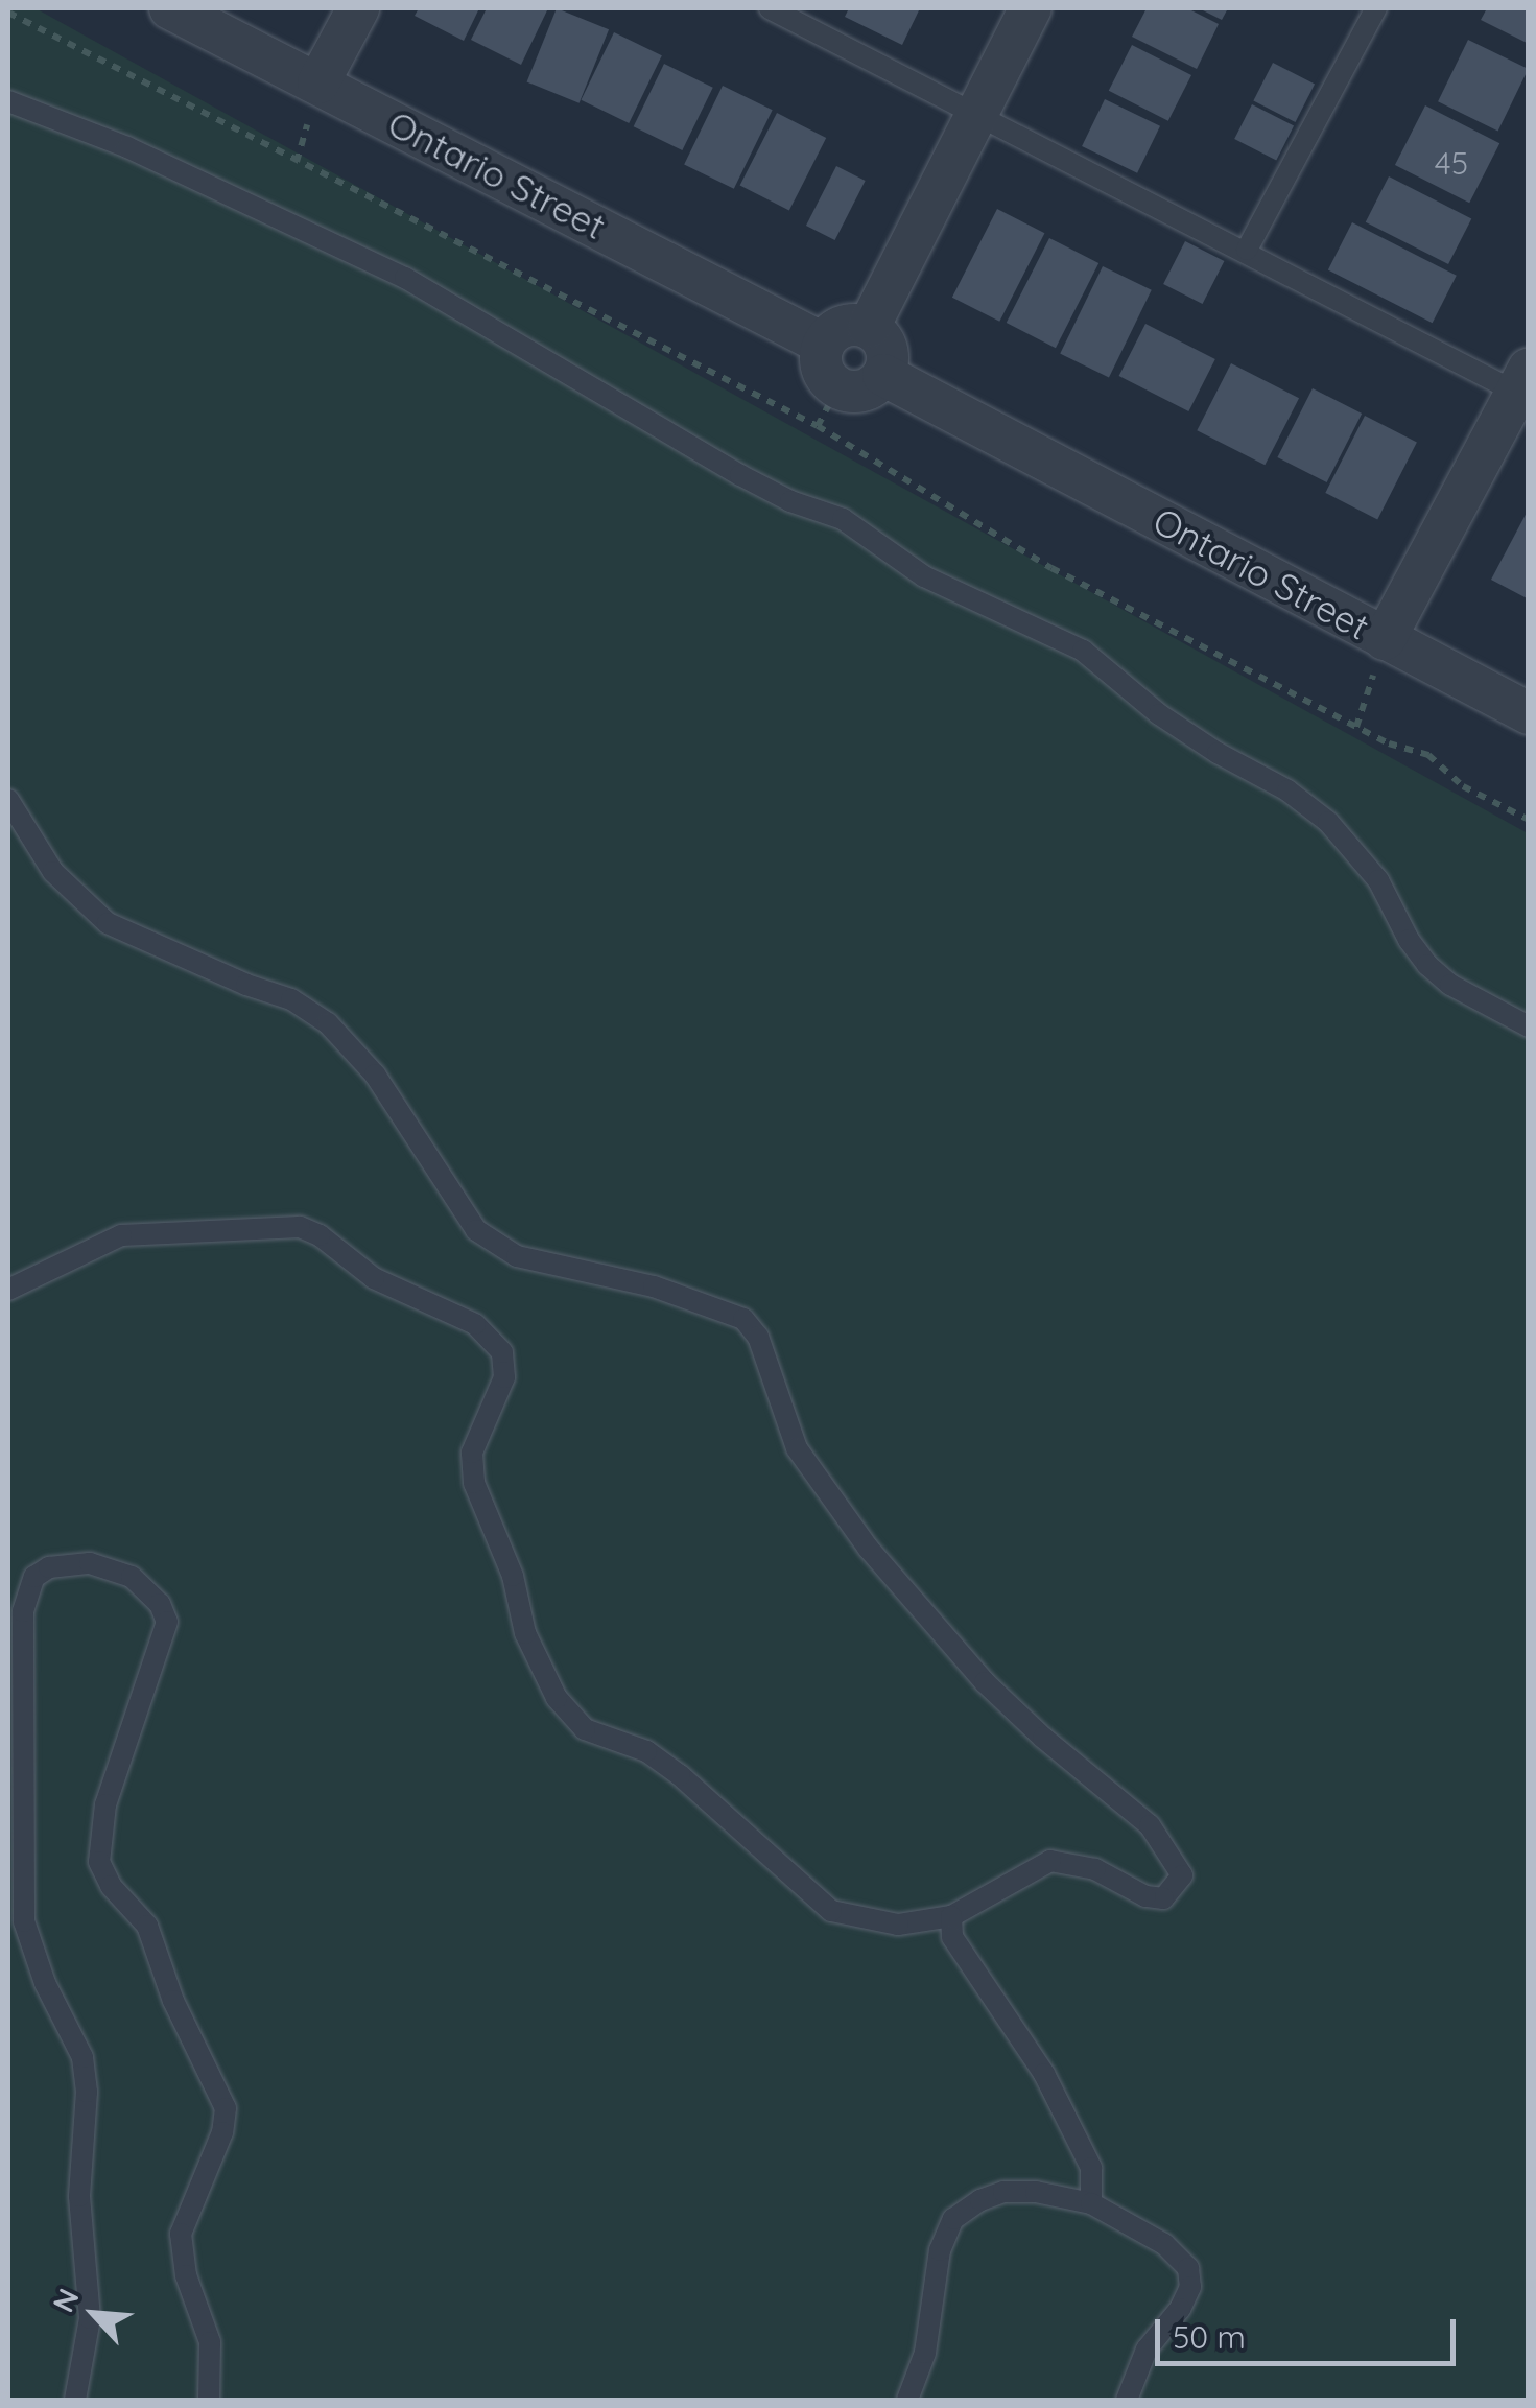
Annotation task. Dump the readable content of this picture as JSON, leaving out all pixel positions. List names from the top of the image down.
{
  "streets": {
    "street": ["Ontario Street"]
  },
  "house_numbers": ["45"],
  "scale_bar": "50 m",
  "north": "top left"
}
